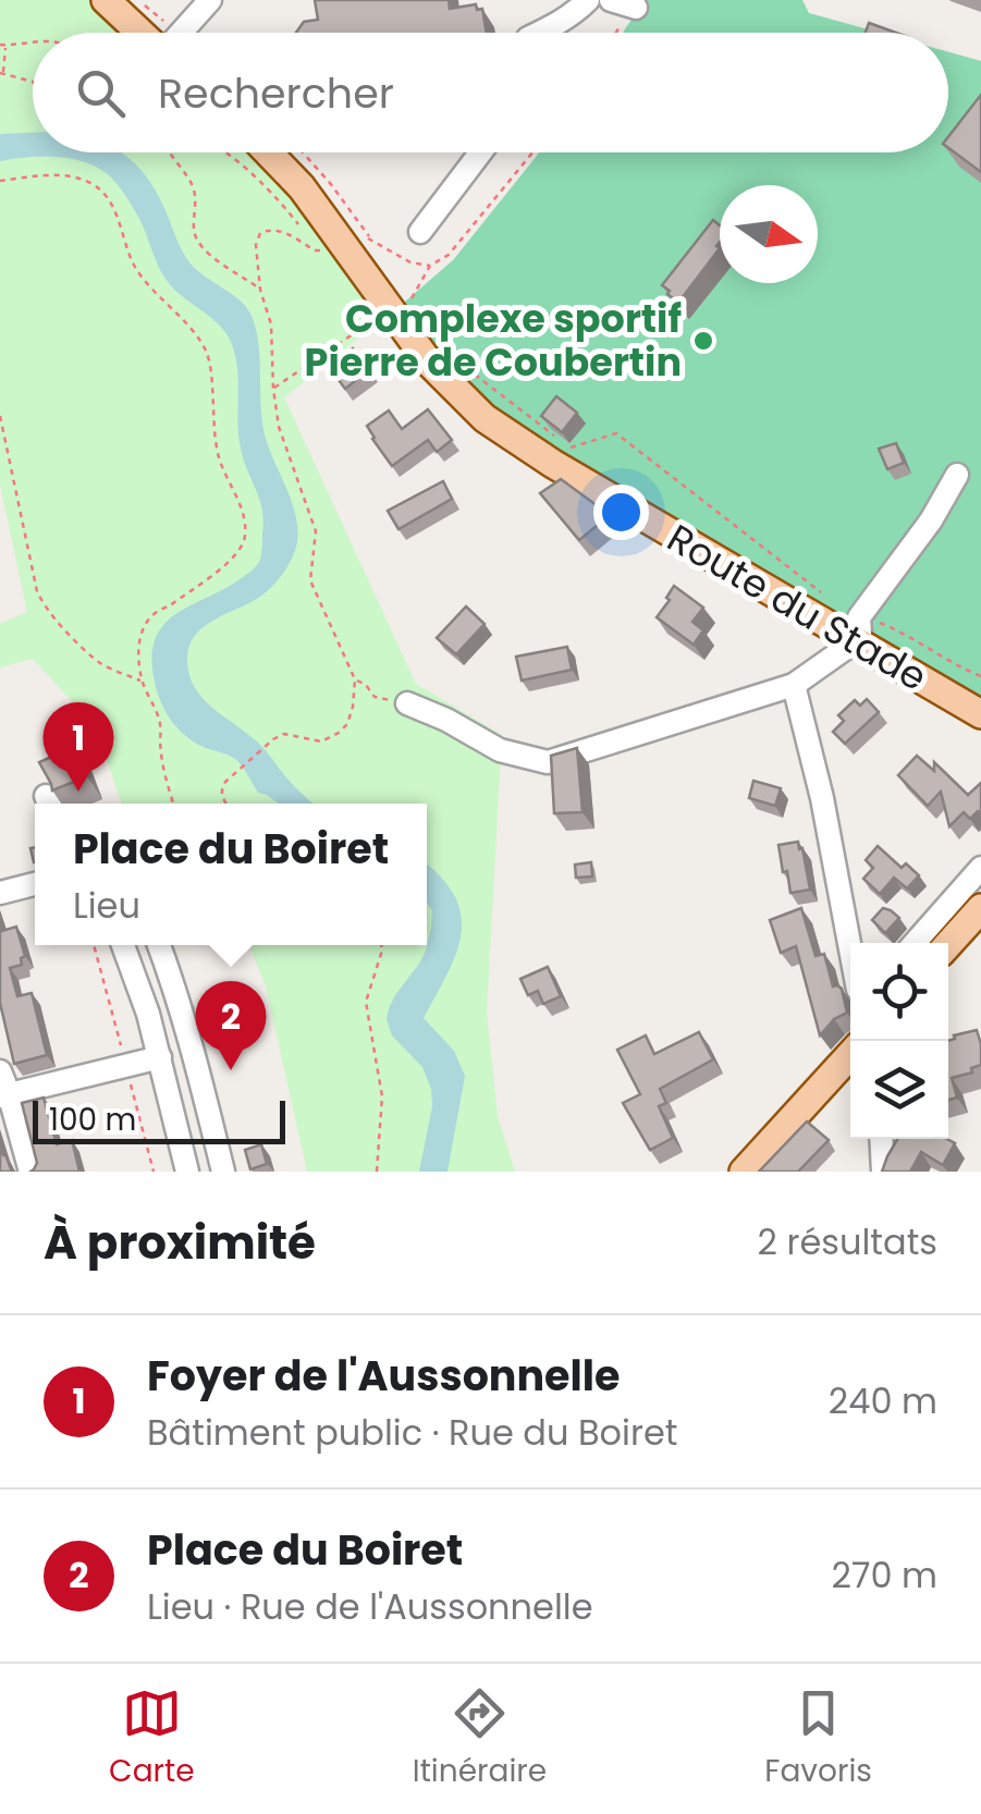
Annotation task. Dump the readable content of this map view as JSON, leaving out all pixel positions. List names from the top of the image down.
{
  "streets": {
    "main road": ["Route du Stade"]
  },
  "places": ["Complexe sportif Pierre de Coubertin"],
  "scale_bar": "100 m",
  "north": "right",
  "page": {
    "search": "Rechercher",
    "pins": ["1", "2"],
    "popup": ["Place du Boiret", "Lieu"],
    "scale": "100 m",
    "heading": ["À proximité", "2 résultats"],
    "list": [
      {
        "mark": "1",
        "name": "Foyer de l'Aussonnelle",
        "note": "Bâtiment public · Rue du Boiret",
        "value": "240 m"
      },
      {
        "mark": "2",
        "name": "Place du Boiret",
        "note": "Lieu · Rue de l'Aussonnelle",
        "value": "270 m"
      }
    ],
    "nav": ["Carte", "Itinéraire", "Favoris"]
  }
}
